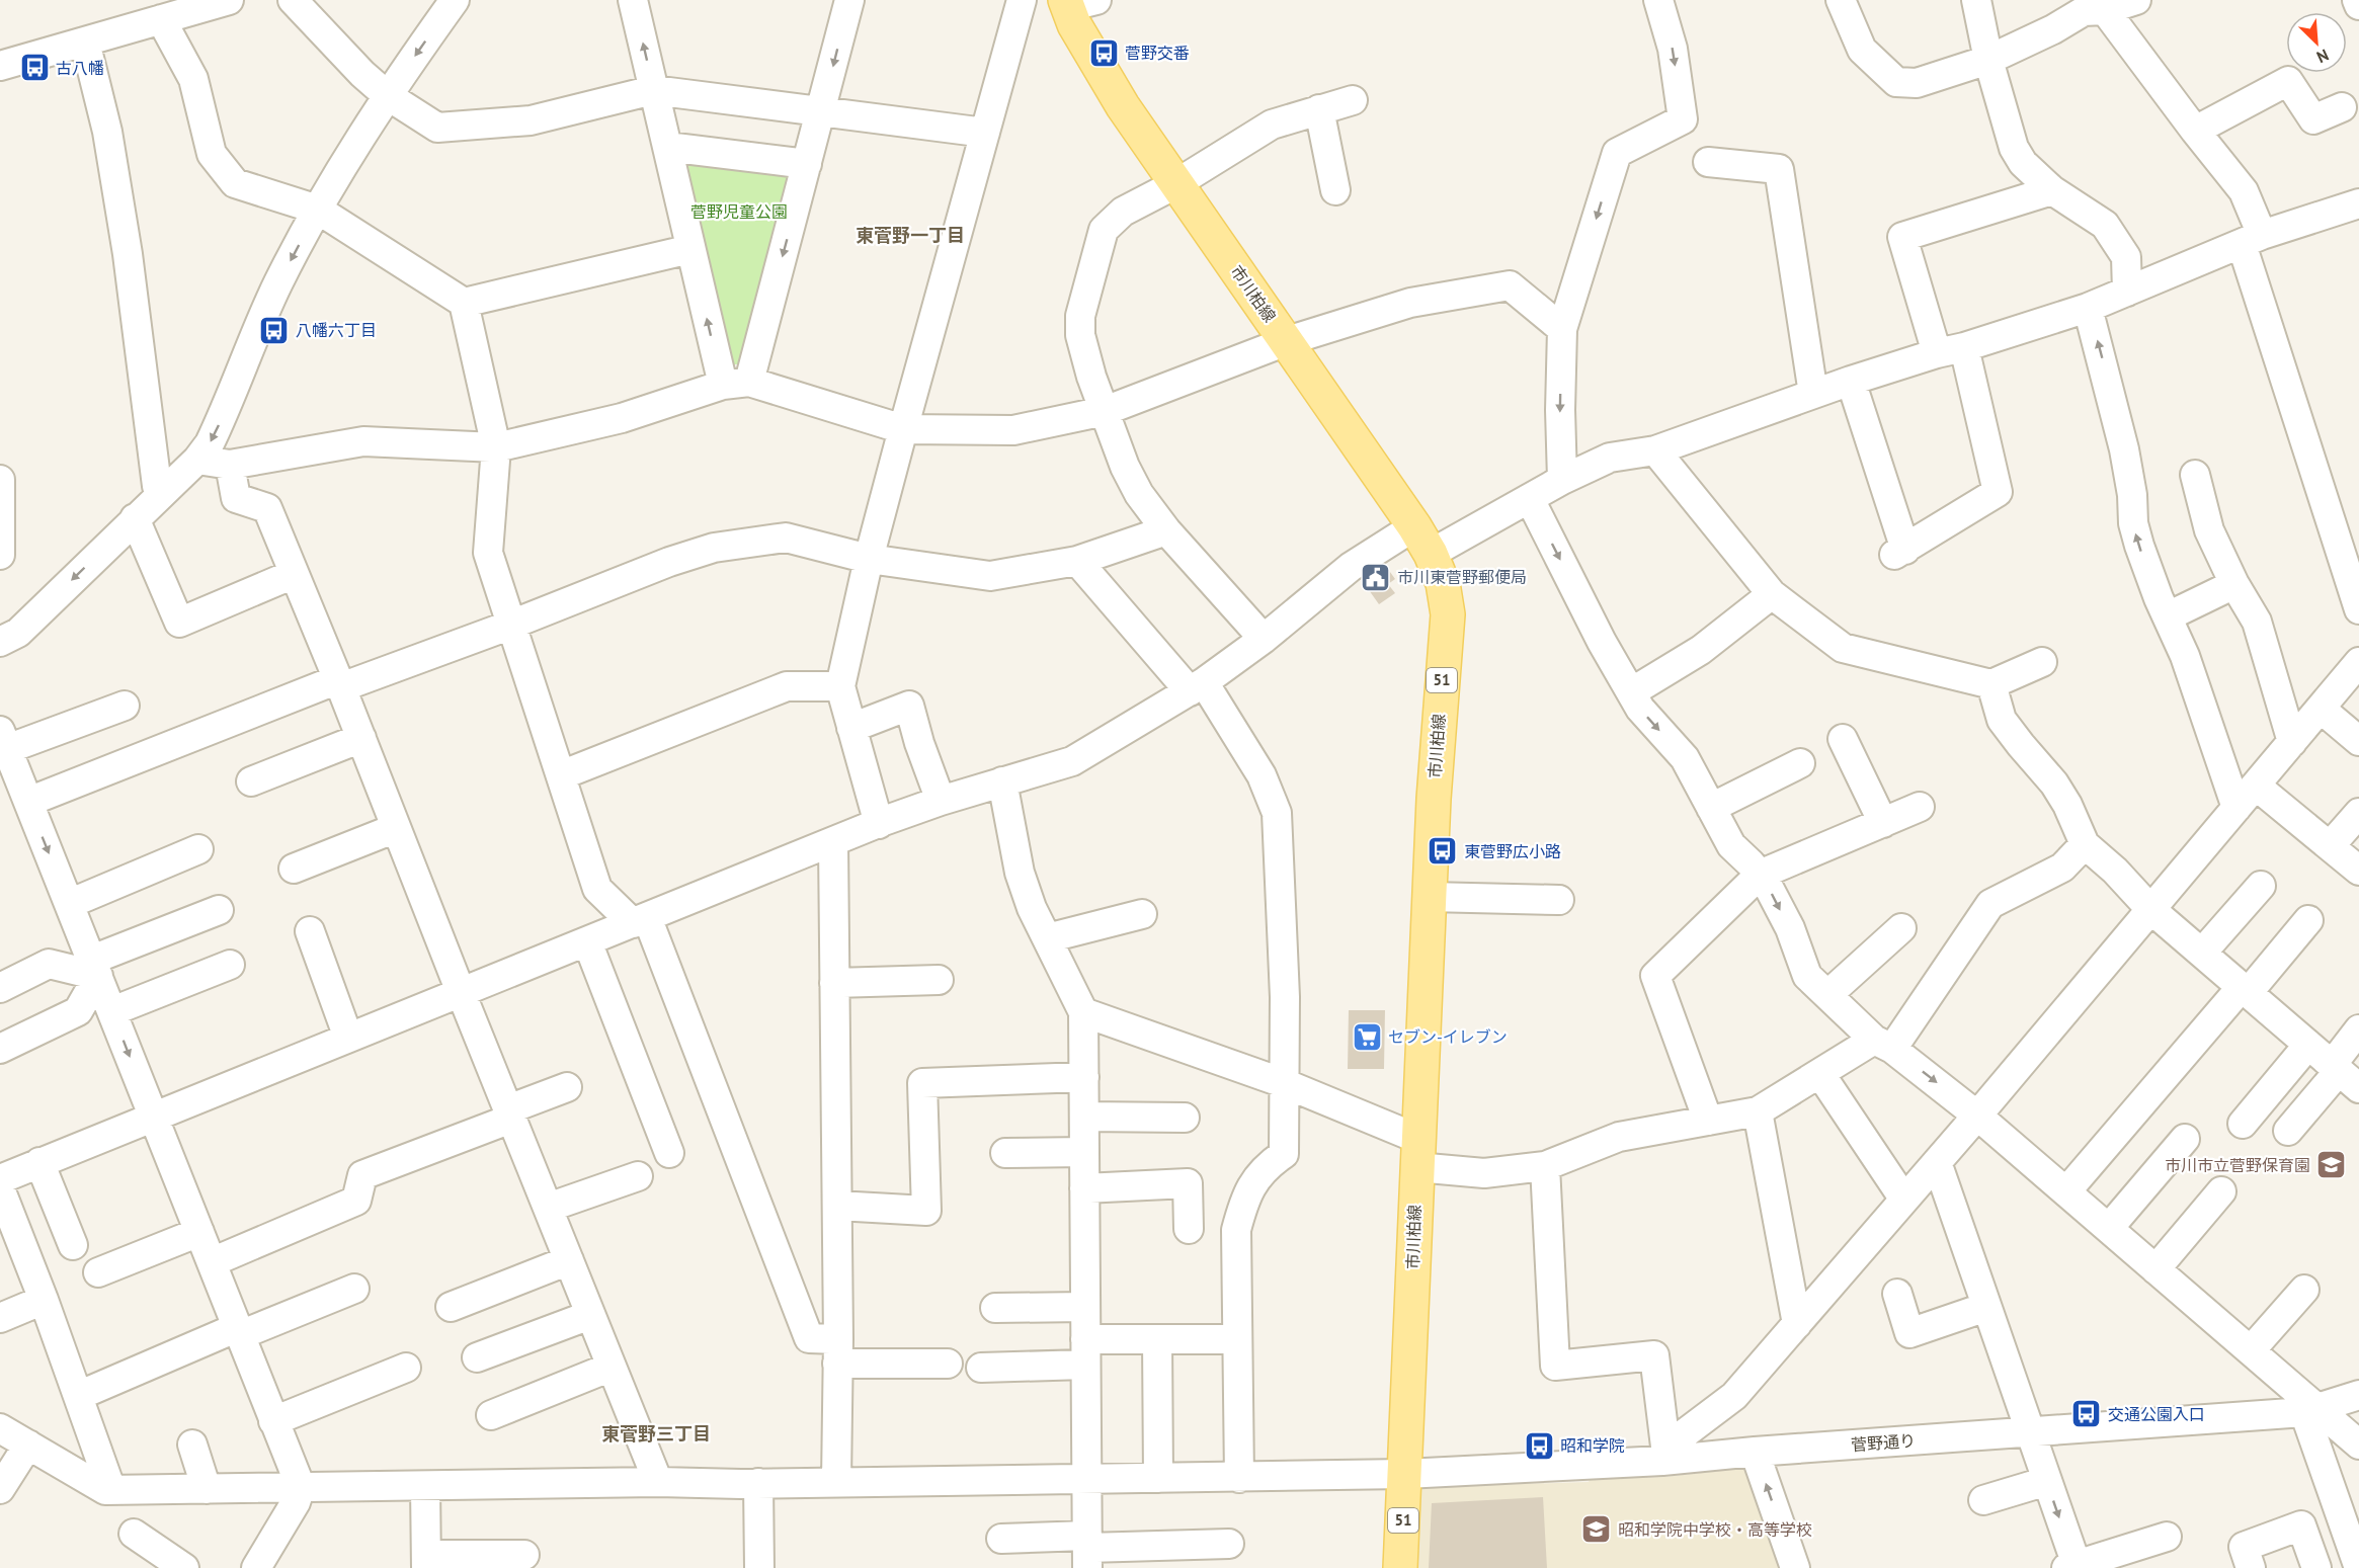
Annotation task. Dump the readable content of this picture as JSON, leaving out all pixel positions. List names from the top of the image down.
{
  "streets": {
    "main road": ["市川柏線", "51"],
    "street": ["菅野通り"]
  },
  "crossings": [
    ["市川柏線", "菅野通り"]
  ],
  "districts": ["東菅野一丁目", "東菅野三丁目"],
  "parks": ["菅野児童公園"],
  "places": {
    "bus stop": [
      "菅野交番",
      "古八幡",
      "八幡六丁目",
      "東菅野広小路",
      "交通公園入口",
      "昭和学院"
    ],
    "public building": ["市川東菅野郵便局"],
    "supermarket": ["セブン-イレブン"],
    "school or university": ["市川市立菅野保育園", "昭和学院中学校・高等学校"]
  },
  "north": "bottom right"
}
